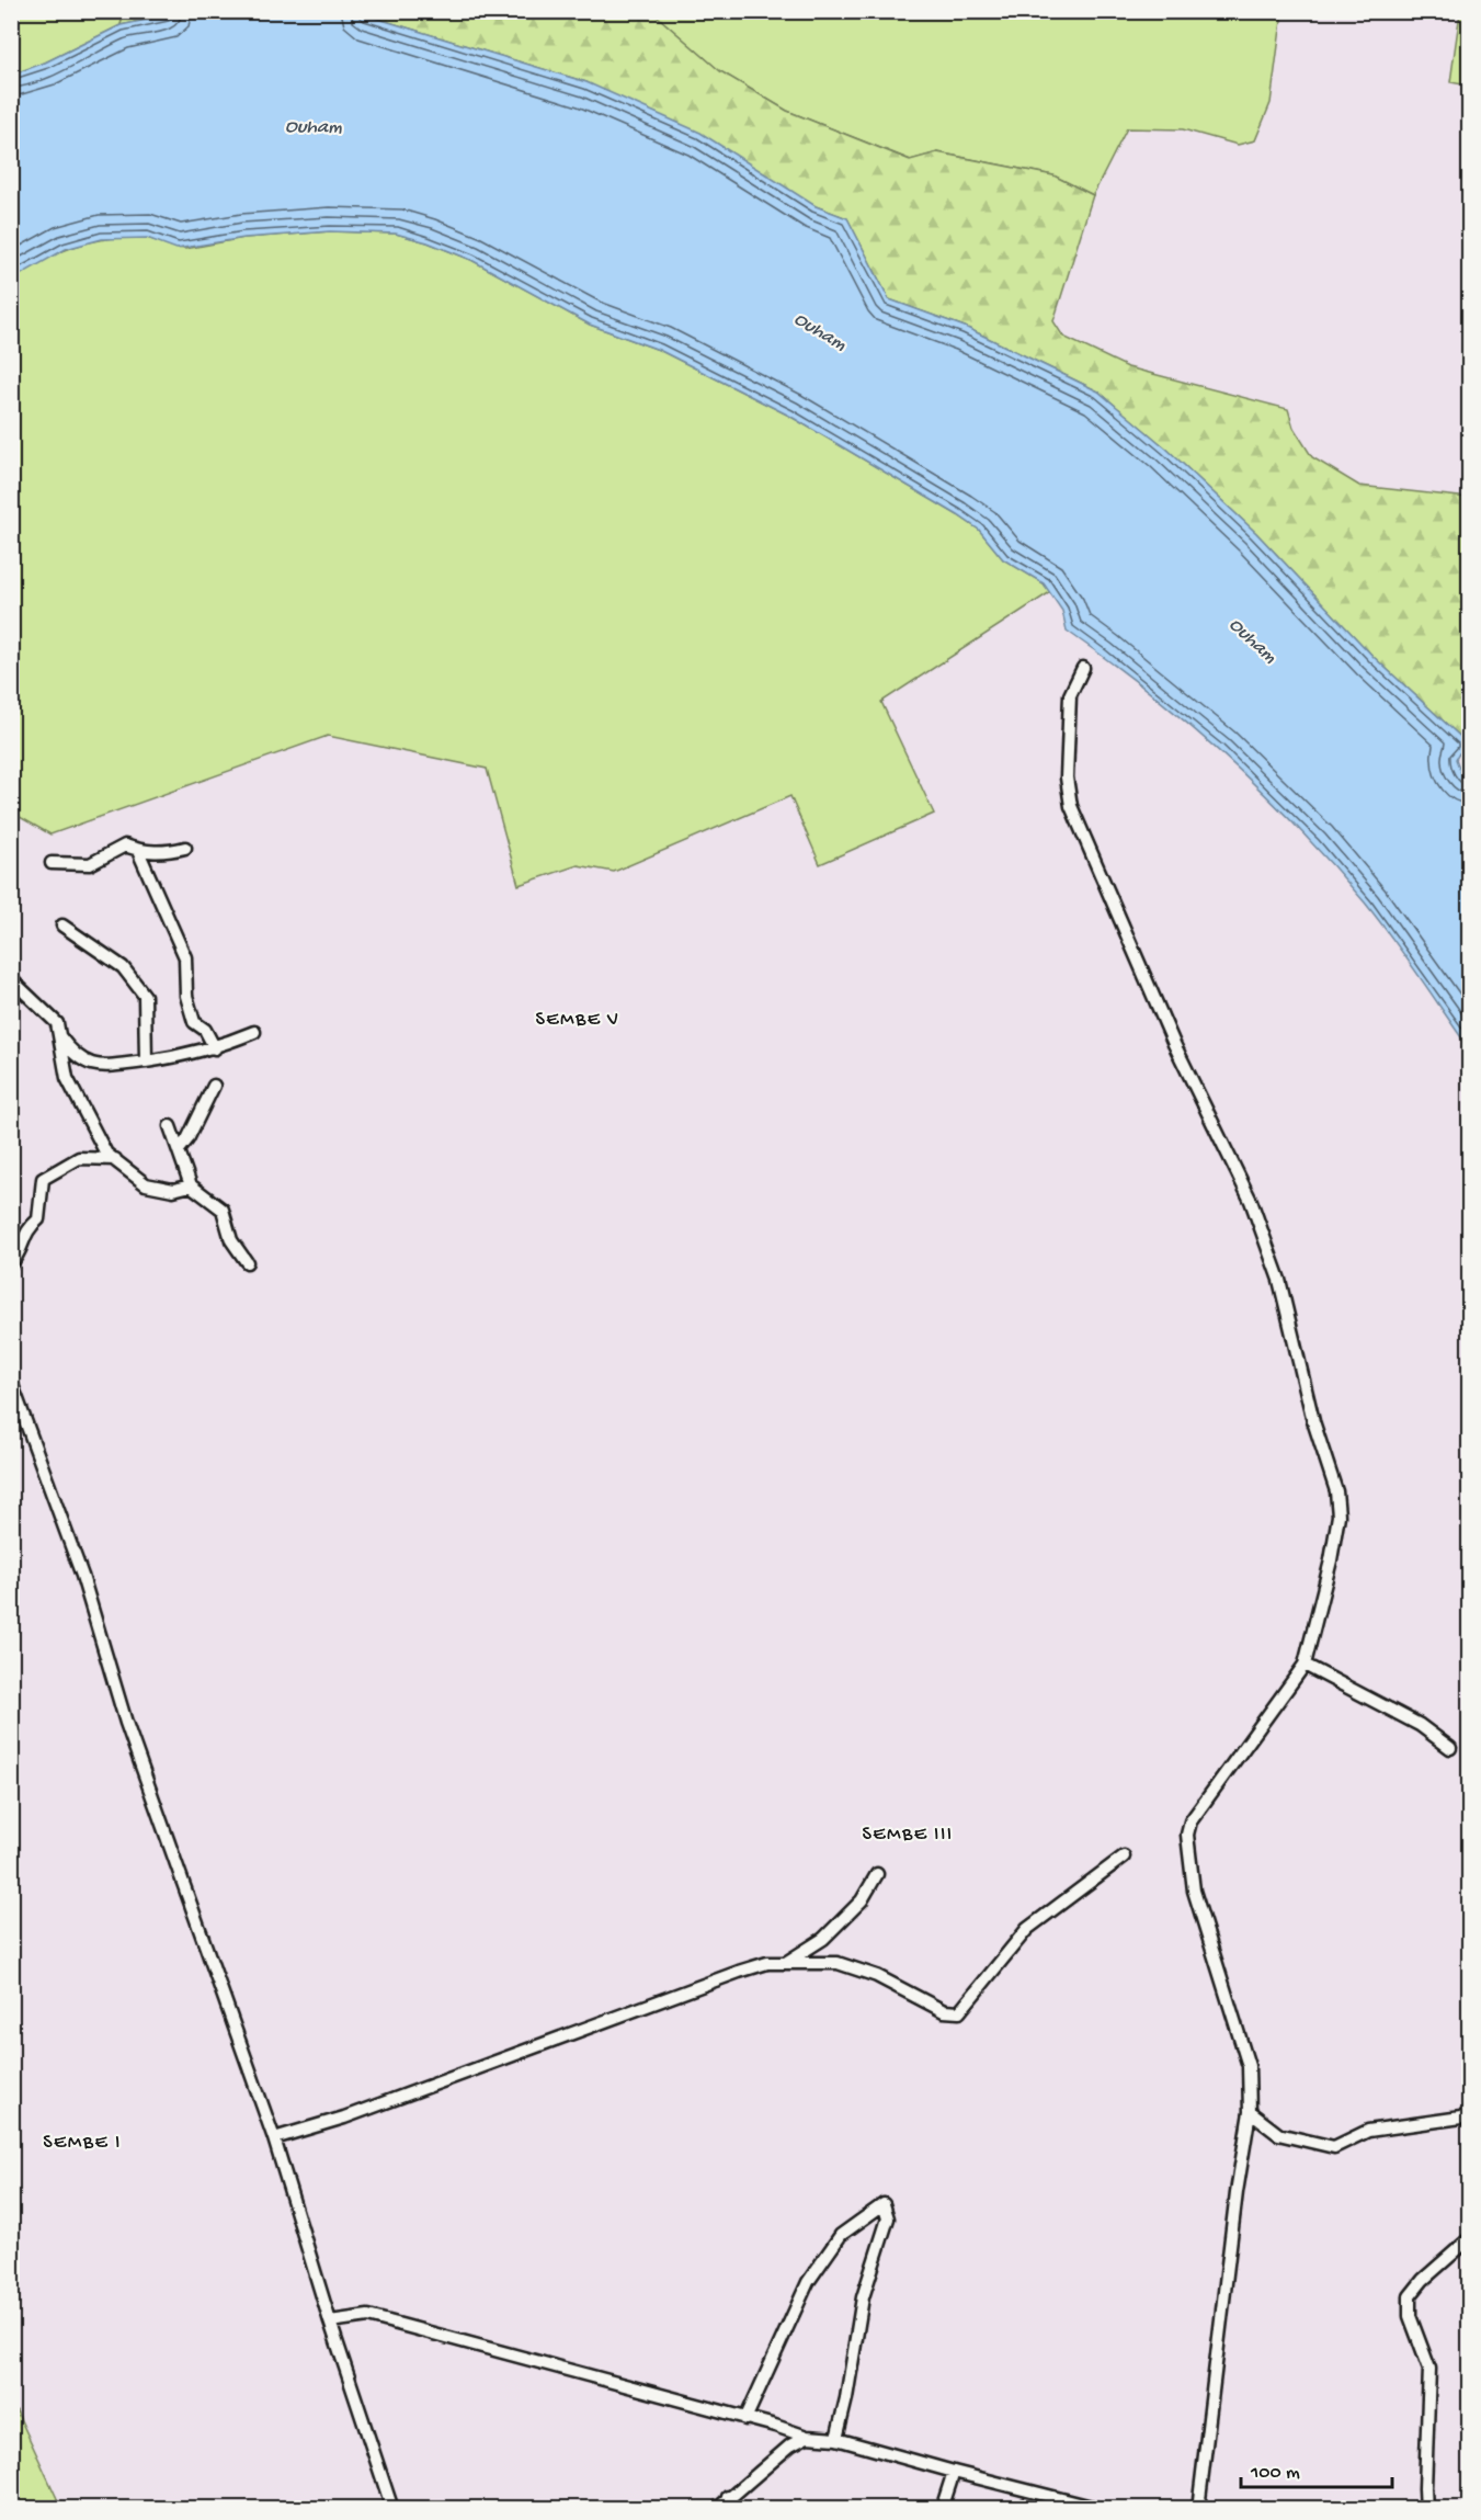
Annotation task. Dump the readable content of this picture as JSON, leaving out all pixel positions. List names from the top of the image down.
{
  "districts": ["SEMBE V", "SEMBE III", "SEMBE I"],
  "water": ["Ouham"],
  "scale_bar": "100 m"
}
